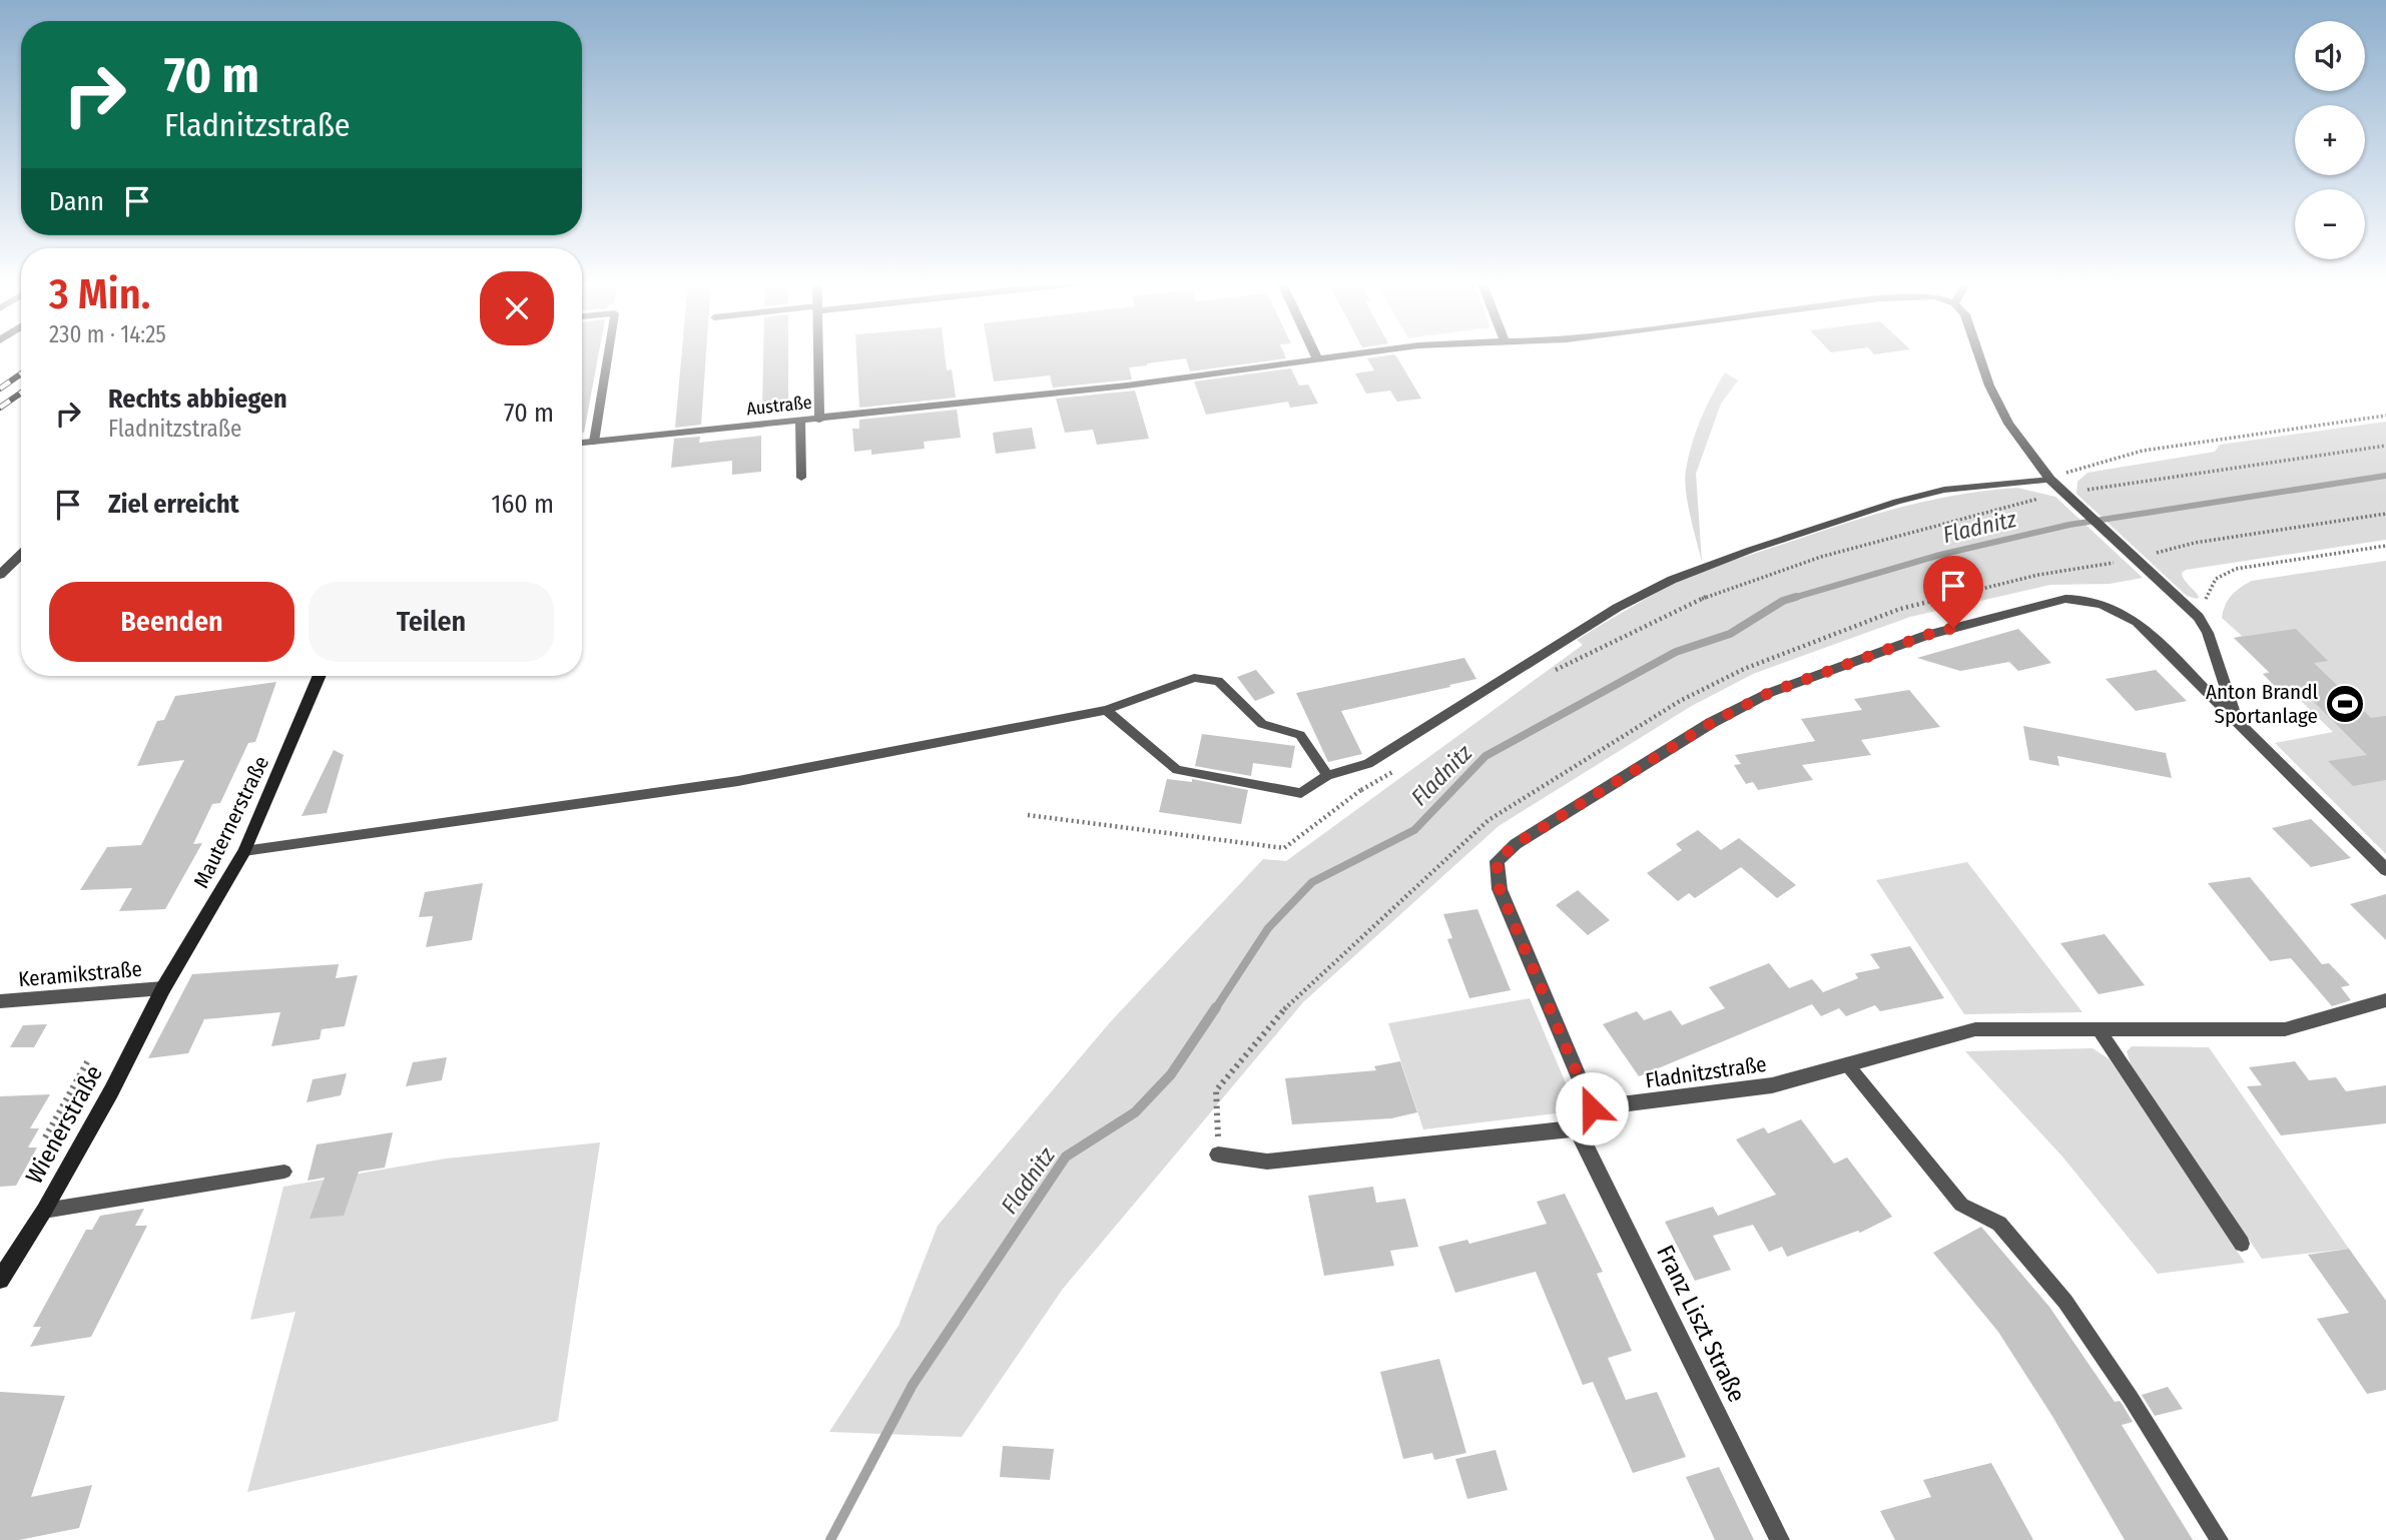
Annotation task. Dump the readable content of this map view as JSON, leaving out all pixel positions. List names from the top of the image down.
{
  "streets": {
    "street": [
      "Austraße",
      "Mauternerstraße",
      "Keramikstraße",
      "Fladnitzstraße",
      "Wienerstraße",
      "Franz Liszt Straße"
    ]
  },
  "crossings": [
    ["Mauternerstraße", "Keramikstraße"],
    ["Mauternerstraße", "Wienerstraße"],
    ["Keramikstraße", "Wienerstraße"]
  ],
  "water": ["Fladnitz"],
  "places": {
    "sports": ["Anton Brandl Sportanlage"]
  },
  "page": {
    "map_buttons": ["+", "−"],
    "turn": ["70 m", "Fladnitzstraße"],
    "then": "Dann",
    "heading": ["3 Min.", "230 m · 14:25"],
    "list": [
      {
        "name": "Rechts abbiegen",
        "note": "Fladnitzstraße",
        "value": "70 m"
      },
      {
        "name": "Ziel erreicht",
        "value": "160 m"
      }
    ],
    "buttons": ["Beenden", "Teilen"]
  }
}
